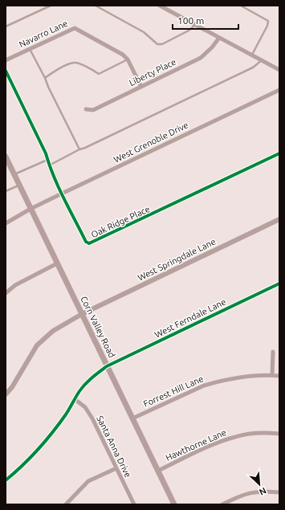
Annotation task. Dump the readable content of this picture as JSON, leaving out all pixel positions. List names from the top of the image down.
{
  "streets": {
    "main road": ["Corn Valley Road"],
    "street": [
      "Navarro Lane",
      "Liberty Place",
      "West Grenoble Drive",
      "Oak Ridge Place",
      "West Springdale Lane",
      "West Ferndale Lane",
      "Forrest Hill Lane",
      "Hawthorne Lane",
      "Santa Anna Drive"
    ]
  },
  "crossings": [
    ["Navarro Lane", "Liberty Place"],
    ["West Grenoble Drive", "Oak Ridge Place"],
    ["West Grenoble Drive", "Corn Valley Road"],
    ["West Springdale Lane", "Corn Valley Road"],
    ["West Ferndale Lane", "Corn Valley Road"],
    ["West Ferndale Lane", "Santa Anna Drive"],
    ["Corn Valley Road", "Forrest Hill Lane"],
    ["Corn Valley Road", "Hawthorne Lane"]
  ],
  "scale_bar": "100 m",
  "north": "bottom right"
}
